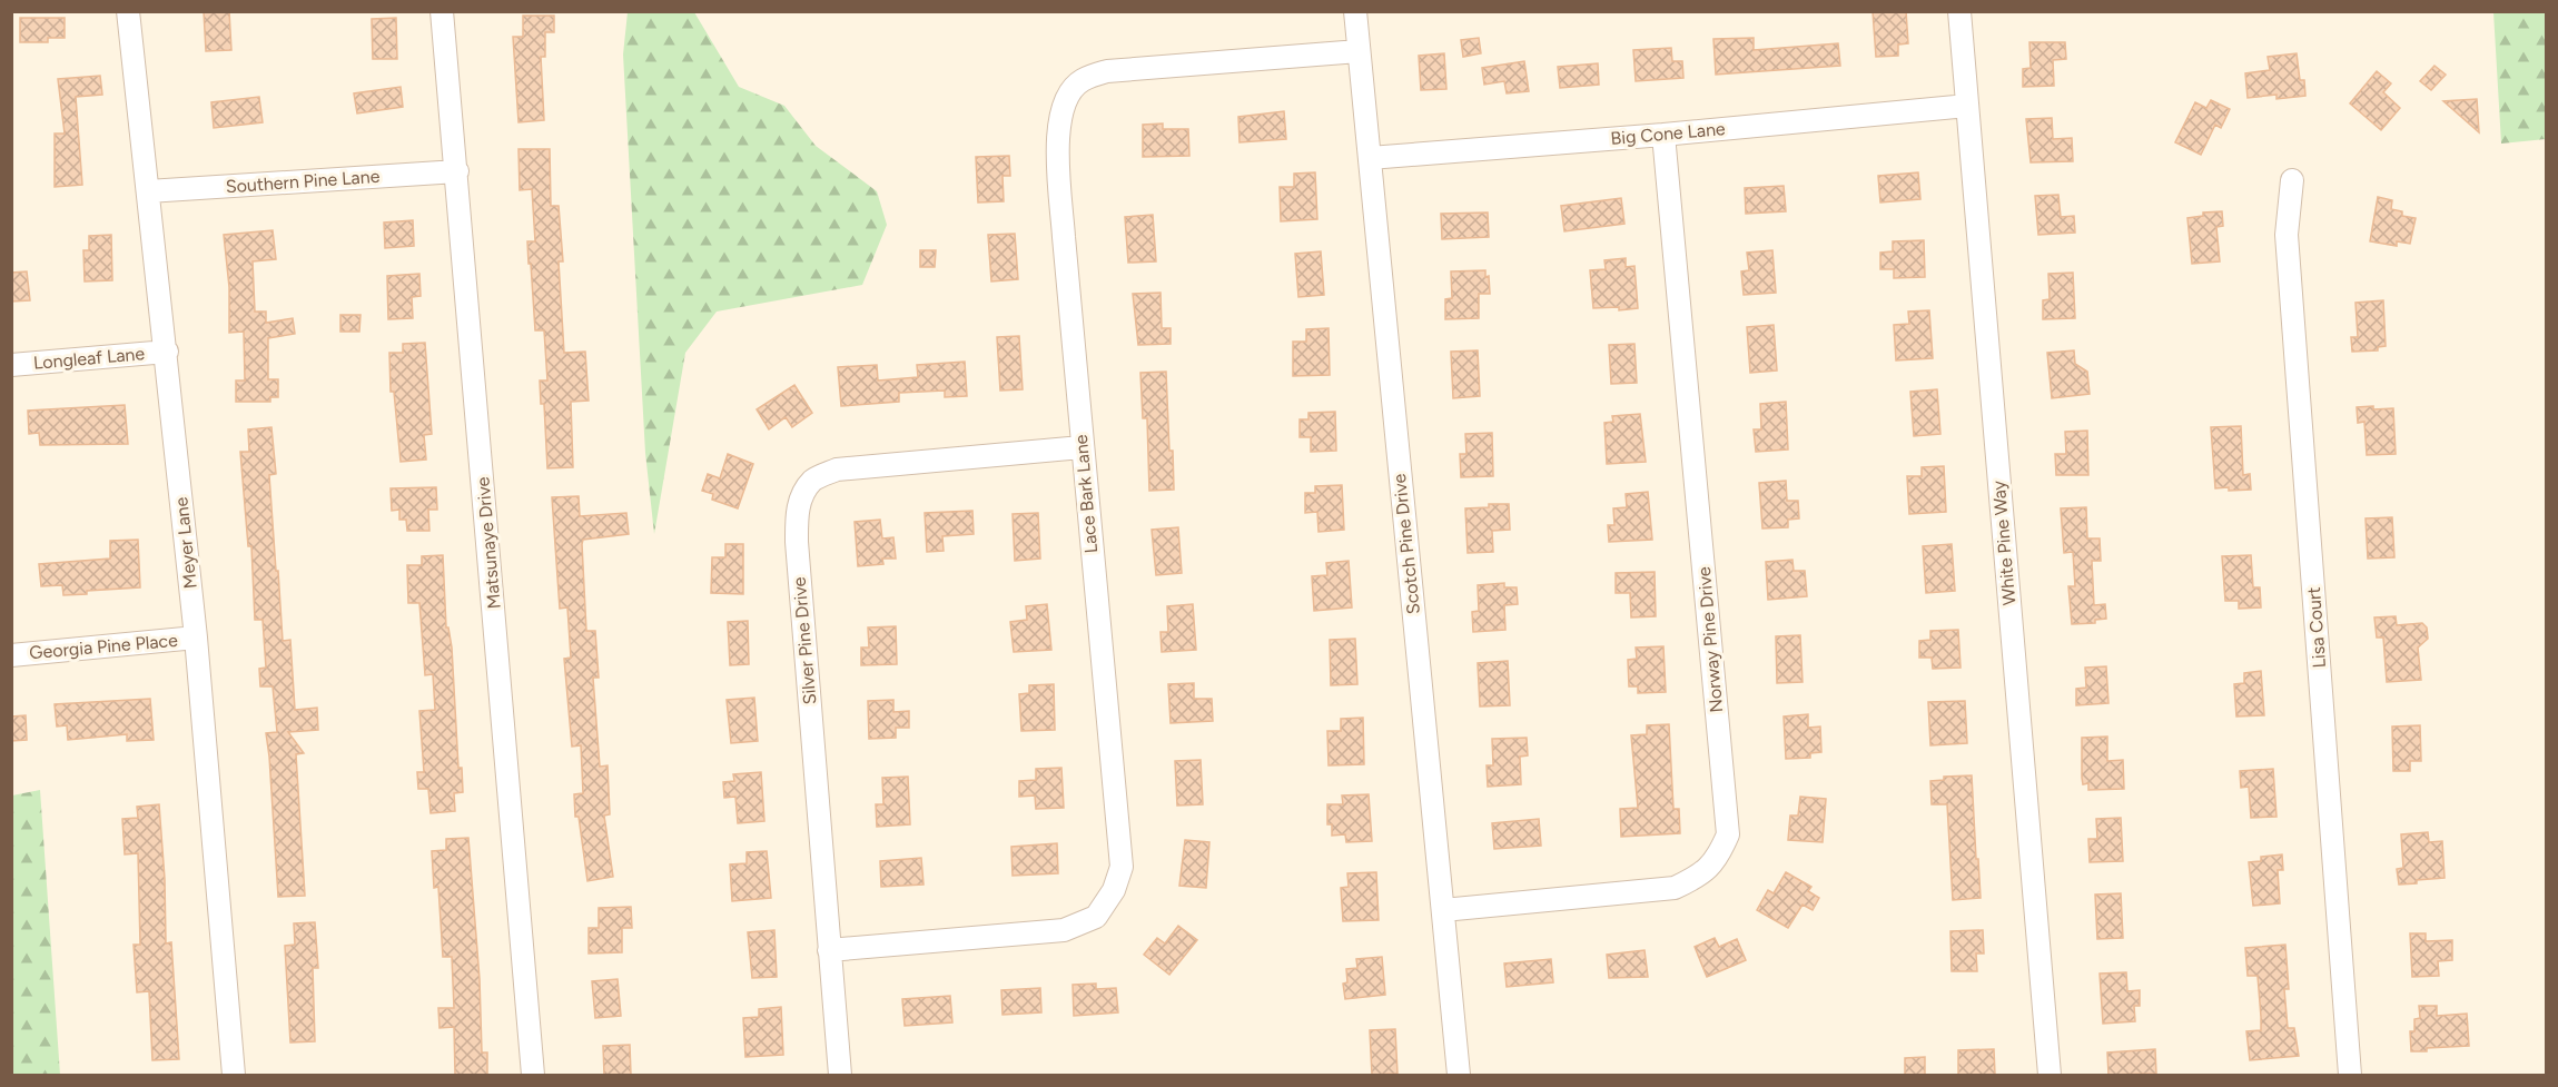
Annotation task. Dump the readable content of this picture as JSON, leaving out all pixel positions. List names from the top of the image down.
{
  "streets": {
    "street": [
      "Big Cone Lane",
      "Southern Pine Lane",
      "Longleaf Lane",
      "Lace Bark Lane",
      "Meyer Lane",
      "Matsunaye Drive",
      "White Pine Way",
      "Scotch Pine Drive",
      "Lisa Court",
      "Norway Pine Drive",
      "Silver Pine Drive",
      "Georgia Pine Place"
    ]
  },
  "crossings": [
    ["Big Cone Lane", "White Pine Way"],
    ["Big Cone Lane", "Scotch Pine Drive"],
    ["Big Cone Lane", "Norway Pine Drive"],
    ["Southern Pine Lane", "Meyer Lane"],
    ["Southern Pine Lane", "Matsunaye Drive"],
    ["Longleaf Lane", "Meyer Lane"],
    ["Lace Bark Lane", "Scotch Pine Drive"],
    ["Lace Bark Lane", "Silver Pine Drive"],
    ["Meyer Lane", "Georgia Pine Place"],
    ["Scotch Pine Drive", "Norway Pine Drive"]
  ]
}
